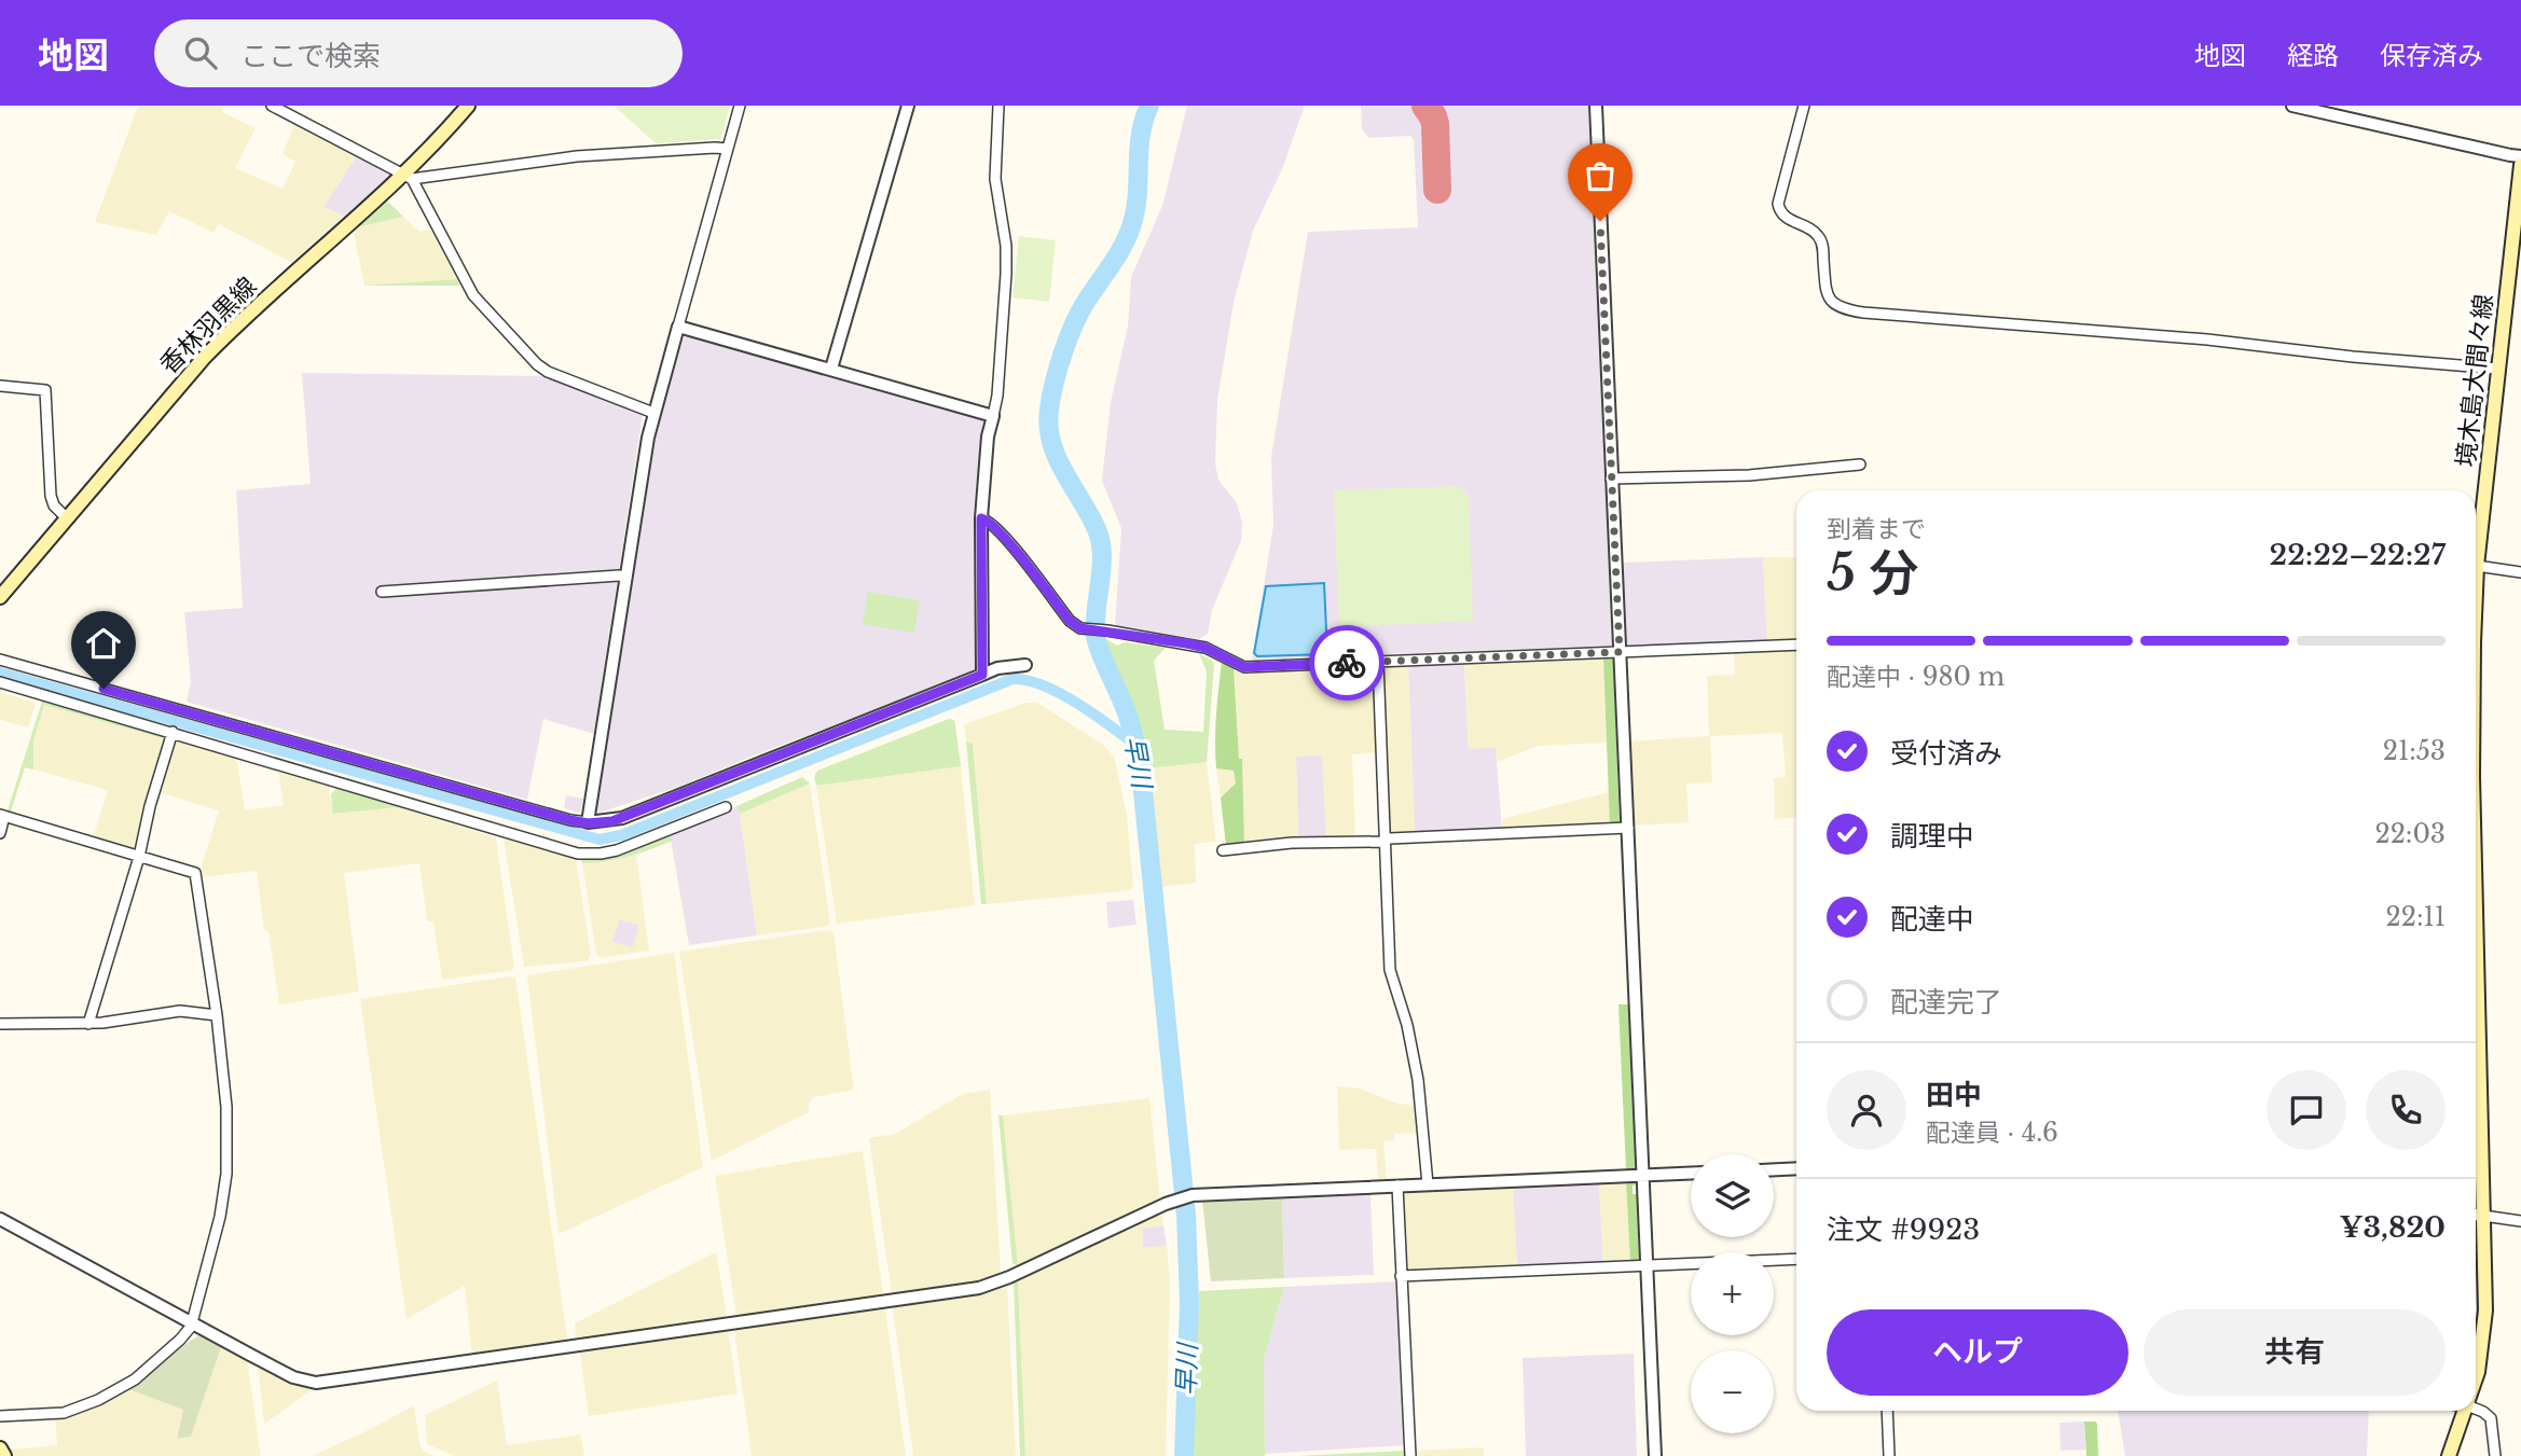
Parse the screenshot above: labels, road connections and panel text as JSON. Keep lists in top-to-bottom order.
{
  "streets": {
    "main road": ["香林羽黒線", "境木島大間々線"]
  },
  "water": ["早川"],
  "page": {
    "header": "地図",
    "search": "ここで検索",
    "nav": ["地図", "経路", "保存済み"],
    "heading": ["5 分", "到着まで", "22:22–22:27"],
    "panel": [
      "田中",
      "配達員 · 4.6",
      "注文 #9923",
      "¥3,820"
    ],
    "bar": "配達中 · 980 m",
    "list": [
      ["受付済み", "21:53"],
      ["調理中", "22:03"],
      ["配達中", "22:11"],
      "配達完了"
    ],
    "map_buttons": ["+", "−"],
    "buttons": ["ヘルプ", "共有"]
  }
}
